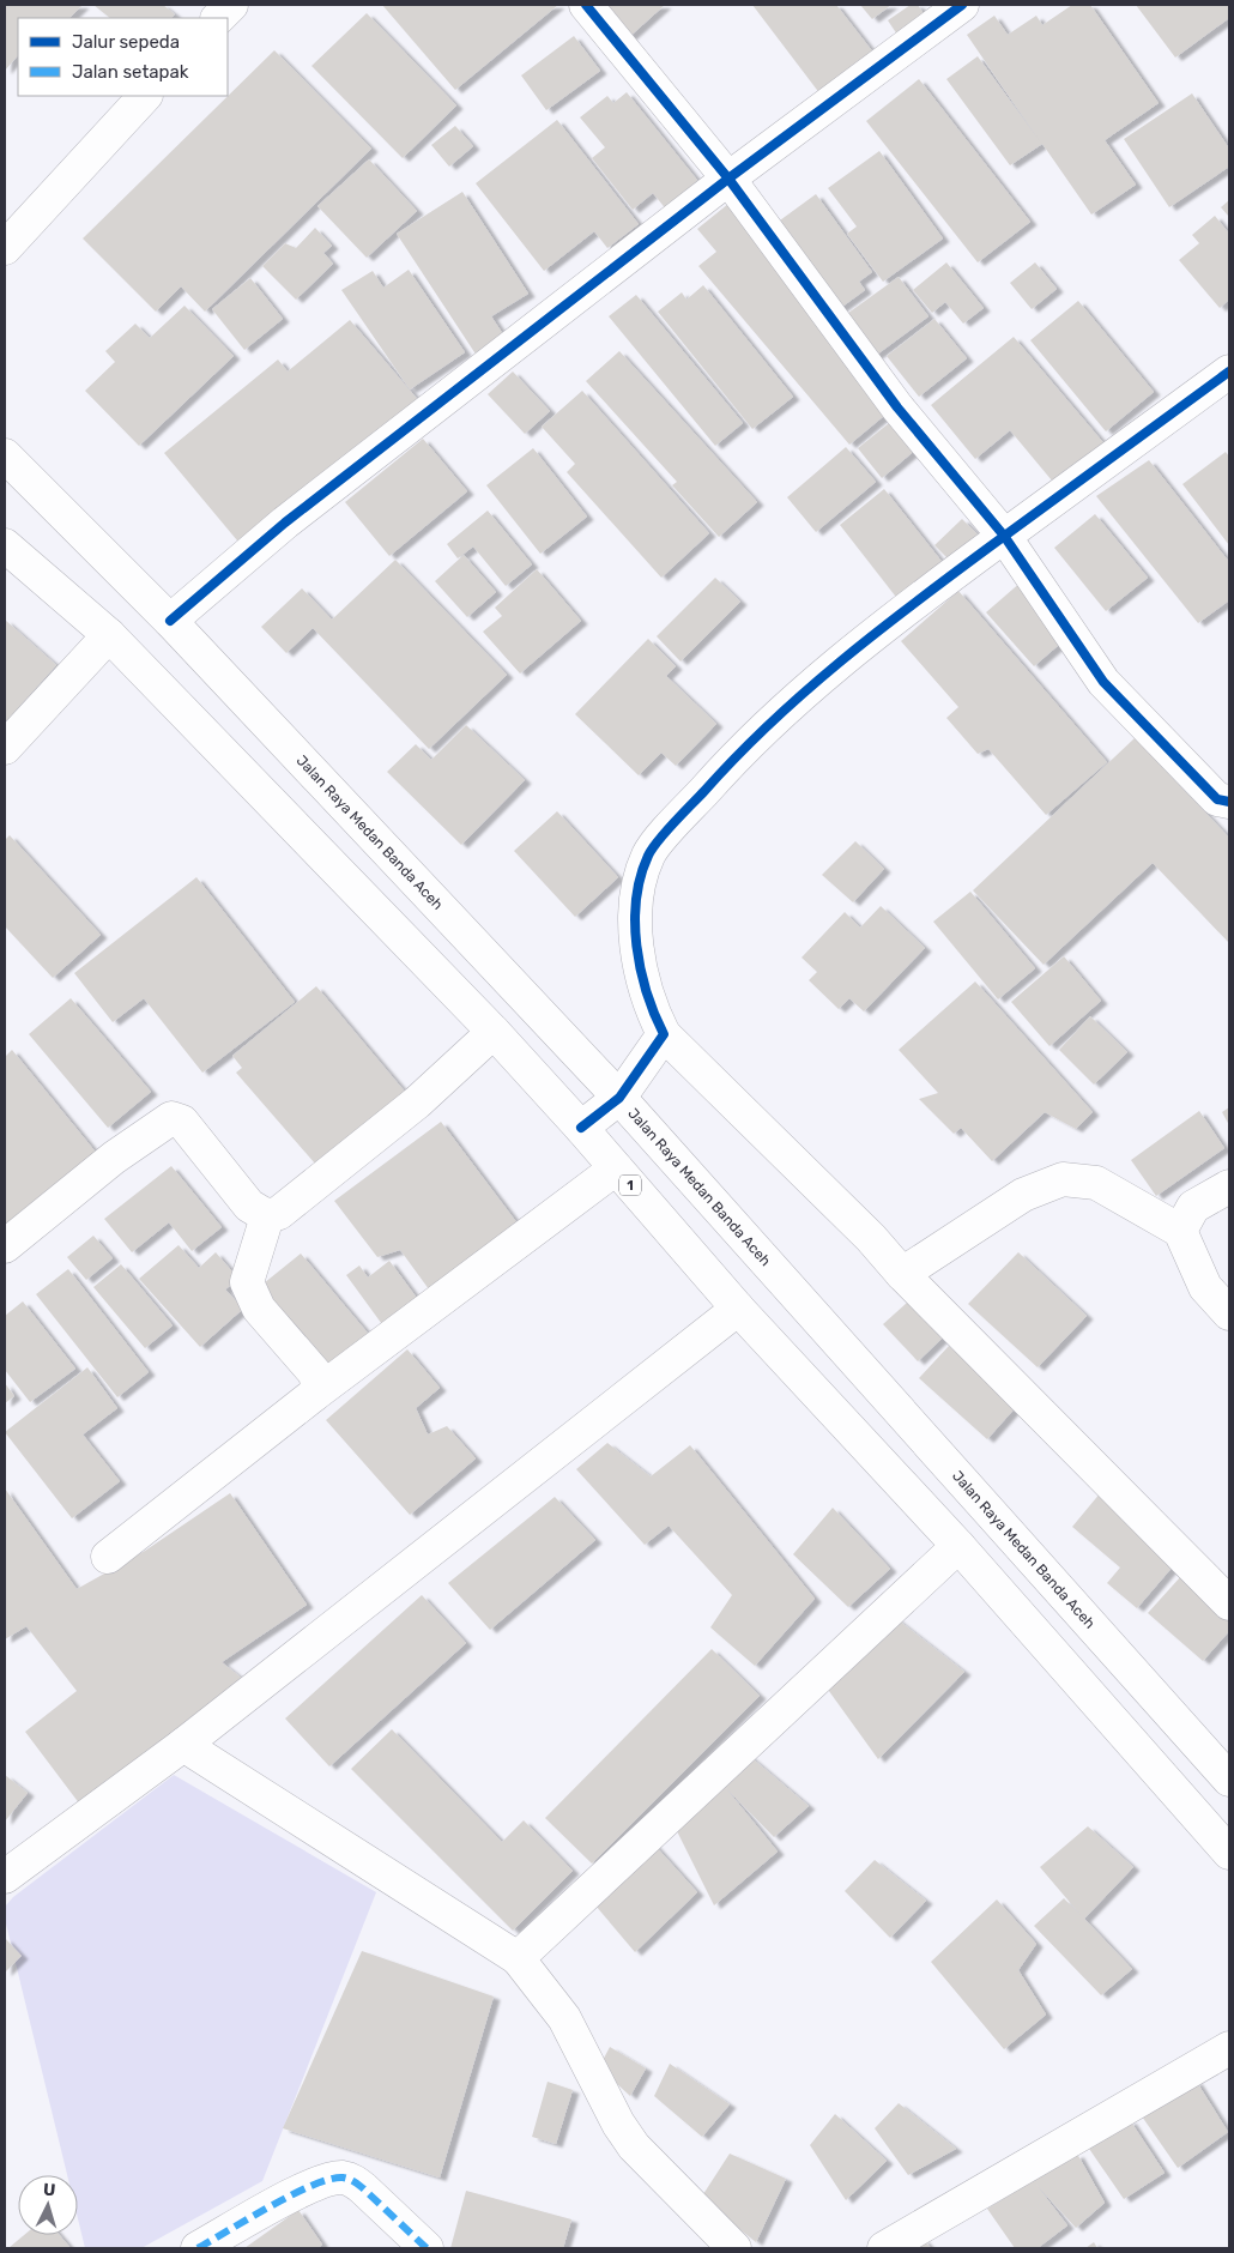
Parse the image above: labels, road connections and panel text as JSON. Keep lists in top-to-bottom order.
{
  "streets": {
    "main road": ["Jalan Raya Medan Banda Aceh", "1"]
  },
  "legend": ["Jalur sepeda", "Jalan setapak"],
  "north": "top"
}
